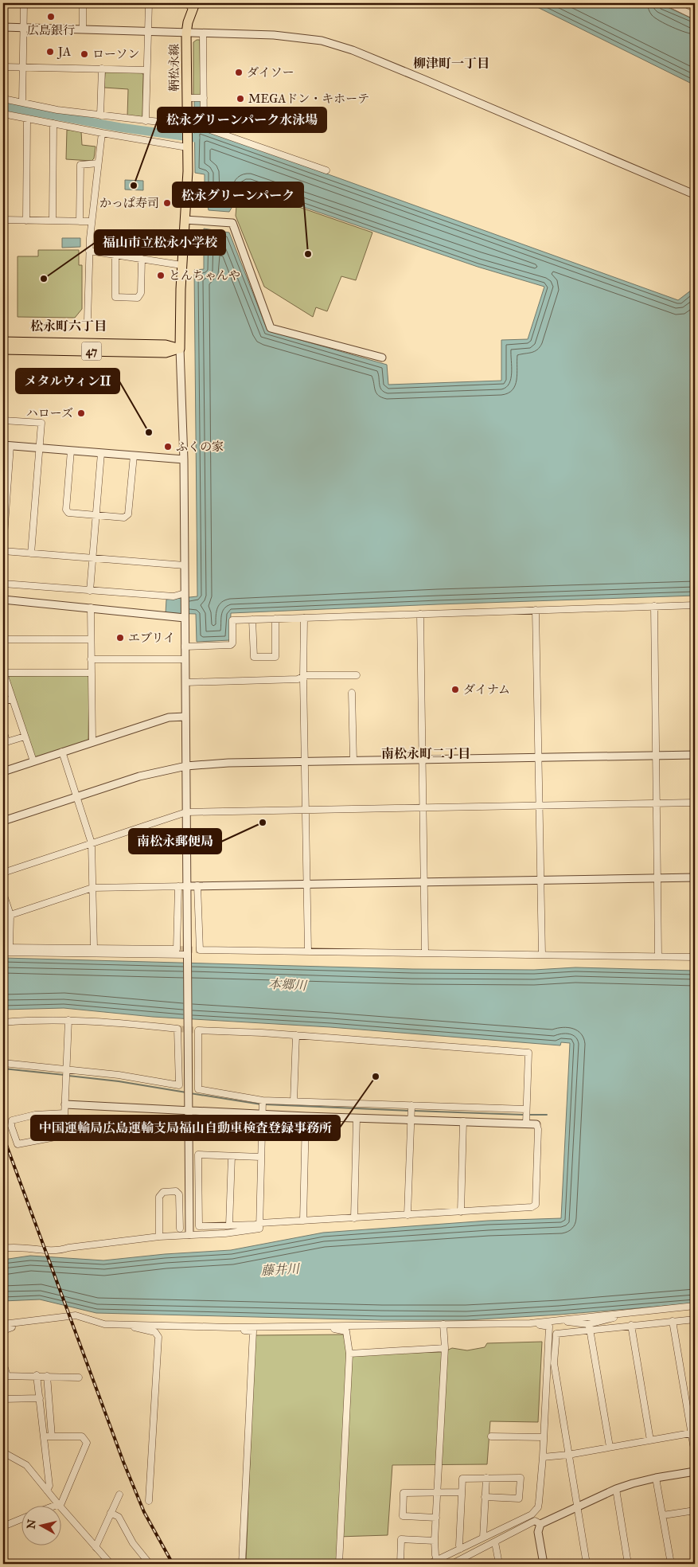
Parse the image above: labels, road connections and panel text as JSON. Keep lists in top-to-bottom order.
{
  "streets": {
    "main road": ["鞆松永線", "47"]
  },
  "crossings": [
    ["鞆松永線", "47"]
  ],
  "districts": ["柳津町一丁目", "松永町六丁目", "南松永町二丁目"],
  "water": ["本郷川", "藤井川"],
  "places": [
    "広島銀行",
    "JA",
    "ローソン",
    "ダイソー",
    "MEGAドン・キホーテ",
    "松永グリーンパーク水泳場",
    "かっぱ寿司",
    "松永グリーンパーク",
    "とんちゃんや",
    "福山市立松永小学校",
    "ハローズ",
    "メタルウィンII",
    "ふくの家",
    "エブリイ",
    "ダイナム",
    "南松永郵便局",
    "中国運輸局広島運輸支局福山自動車検査登録事務所"
  ],
  "north": "left"
}
